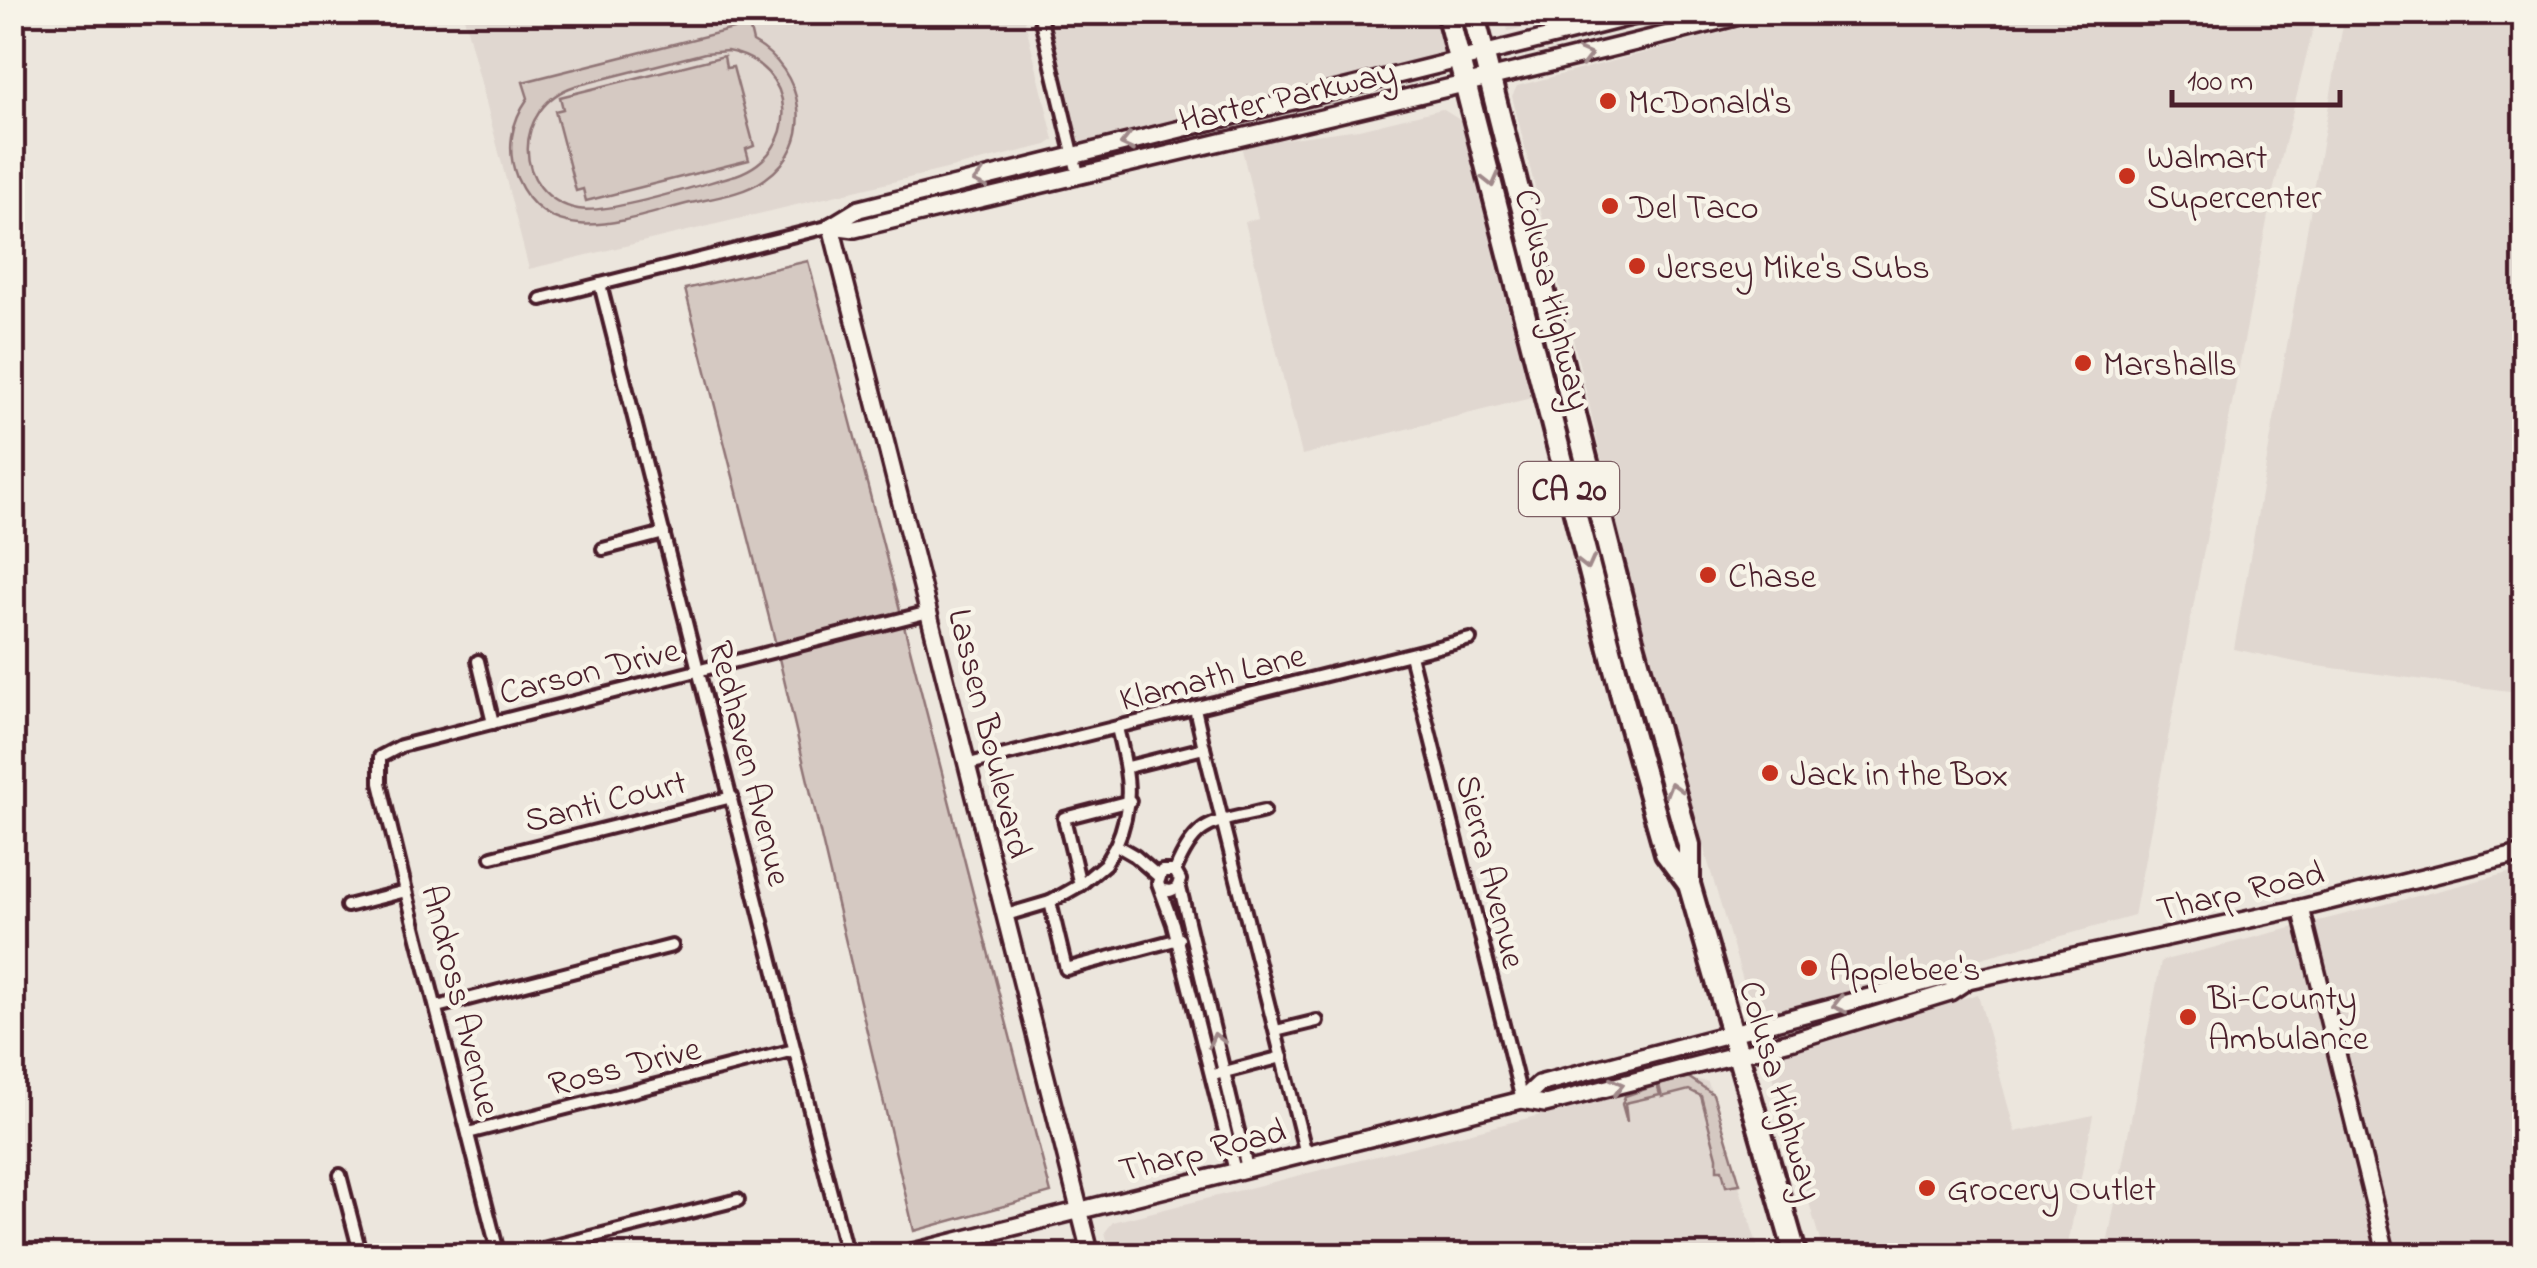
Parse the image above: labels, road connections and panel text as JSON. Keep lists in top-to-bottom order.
{
  "streets": {
    "highway": ["Colusa Highway", "CA 20"],
    "street": [
      "Harter Parkway",
      "Carson Drive",
      "Klamath Lane",
      "Lassen Boulevard",
      "Redhaven Avenue",
      "Santi Court",
      "Sierra Avenue",
      "Tharp Road",
      "Andross Avenue",
      "Ross Drive"
    ]
  },
  "crossings": [
    ["Harter Parkway", "Colusa Highway"],
    ["Harter Parkway", "CA 20"],
    ["Harter Parkway", "Lassen Boulevard"],
    ["Harter Parkway", "Redhaven Avenue"],
    ["Colusa Highway", "CA 20"],
    ["Colusa Highway", "Tharp Road"],
    ["Carson Drive", "Lassen Boulevard"],
    ["Carson Drive", "Redhaven Avenue"],
    ["Carson Drive", "Andross Avenue"],
    ["Klamath Lane", "Lassen Boulevard"],
    ["Klamath Lane", "Sierra Avenue"],
    ["Lassen Boulevard", "Tharp Road"],
    ["Redhaven Avenue", "Santi Court"],
    ["Redhaven Avenue", "Ross Drive"],
    ["Sierra Avenue", "Tharp Road"],
    ["Andross Avenue", "Ross Drive"]
  ],
  "places": [
    "McDonald's",
    "Walmart Supercenter",
    "Del Taco",
    "Jersey Mike's Subs",
    "Marshalls",
    "Chase",
    "Jack in the Box",
    "Applebee's",
    "Bi-County Ambulance",
    "Grocery Outlet"
  ],
  "scale_bar": "100 m"
}
